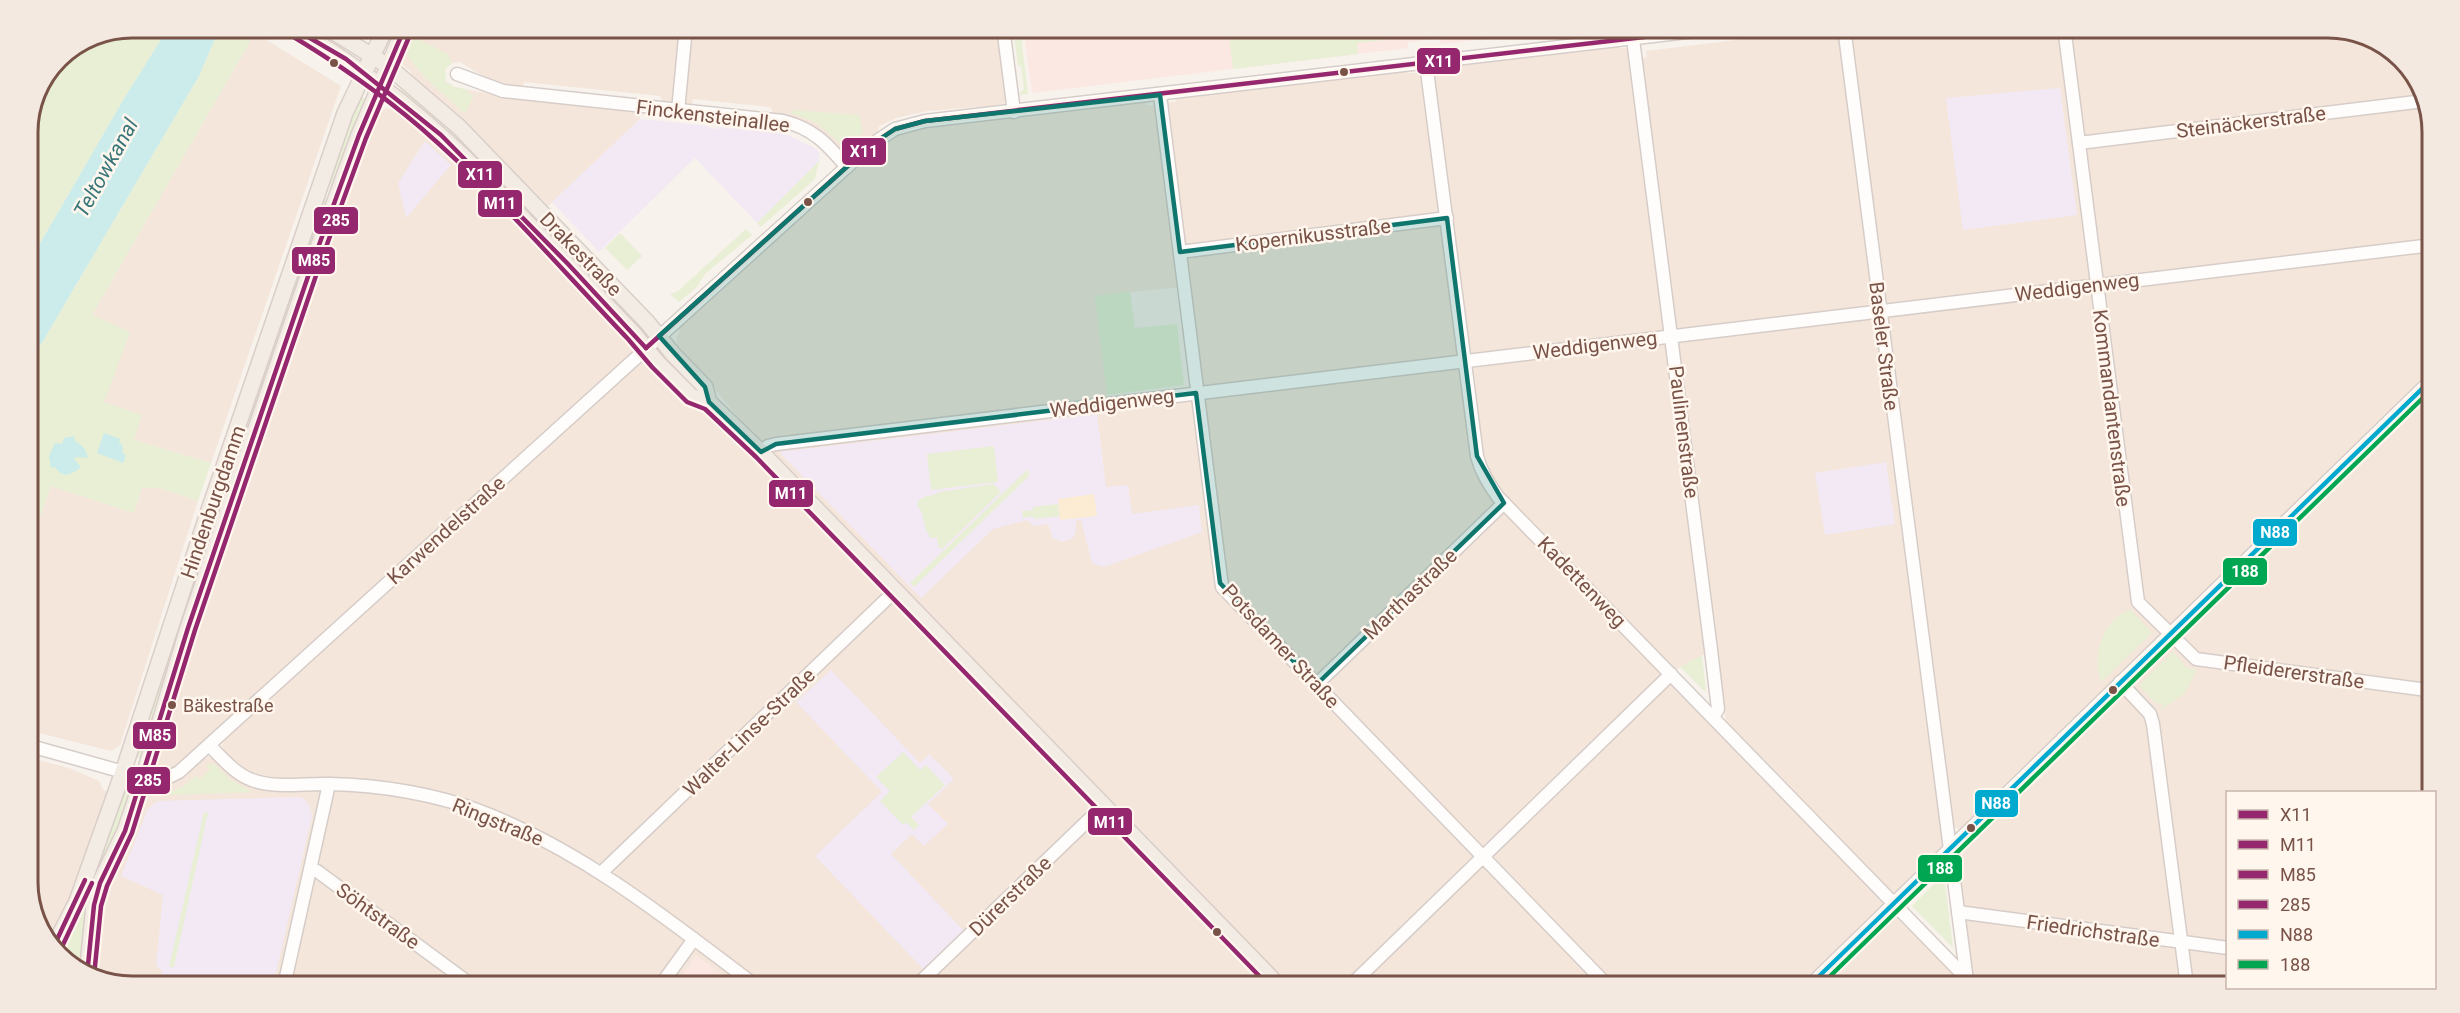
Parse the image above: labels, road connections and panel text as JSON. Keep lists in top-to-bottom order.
{
  "streets": {
    "main road": ["Drakestraße", "Hindenburgdamm"],
    "street": [
      "Finckensteinallee",
      "Steinäckerstraße",
      "Kopernikusstraße",
      "Weddigenweg",
      "Baseler Straße",
      "Kommandantenstraße",
      "Paulinenstraße",
      "Karwendelstraße",
      "Kadettenweg",
      "Marthastraße",
      "Potsdamer Straße",
      "Pfleidererstraße",
      "Walter-Linse-Straße",
      "Ringstraße",
      "Dürerstraße",
      "Söhtstraße",
      "Friedrichstraße"
    ]
  },
  "crossings": [
    ["Finckensteinallee", "Karwendelstraße"],
    ["Steinäckerstraße", "Kommandantenstraße"],
    ["Kopernikusstraße", "Kadettenweg"],
    ["Kopernikusstraße", "Potsdamer Straße"],
    ["Drakestraße", "Weddigenweg"],
    ["Drakestraße", "Hindenburgdamm"],
    ["Drakestraße", "Karwendelstraße"],
    ["Drakestraße", "Walter-Linse-Straße"],
    ["Drakestraße", "Dürerstraße"],
    ["Weddigenweg", "Baseler Straße"],
    ["Weddigenweg", "Kommandantenstraße"],
    ["Weddigenweg", "Paulinenstraße"],
    ["Weddigenweg", "Kadettenweg"],
    ["Weddigenweg", "Potsdamer Straße"],
    ["Baseler Straße", "Friedrichstraße"],
    ["Kommandantenstraße", "Pfleidererstraße"],
    ["Paulinenstraße", "Kadettenweg"],
    ["Hindenburgdamm", "Karwendelstraße"],
    ["Karwendelstraße", "Ringstraße"],
    ["Kadettenweg", "Marthastraße"],
    ["Marthastraße", "Potsdamer Straße"],
    ["Walter-Linse-Straße", "Ringstraße"]
  ],
  "water": ["Teltowkanal"],
  "places": ["Bäkestraße"],
  "lines": [
    "transit line X11",
    "transit line M11",
    "transit line M85",
    "transit line 285",
    "transit line N88",
    "transit line 188"
  ],
  "legend": [
    "X11",
    "M11",
    "M85",
    "285",
    "N88",
    "188"
  ]
}
